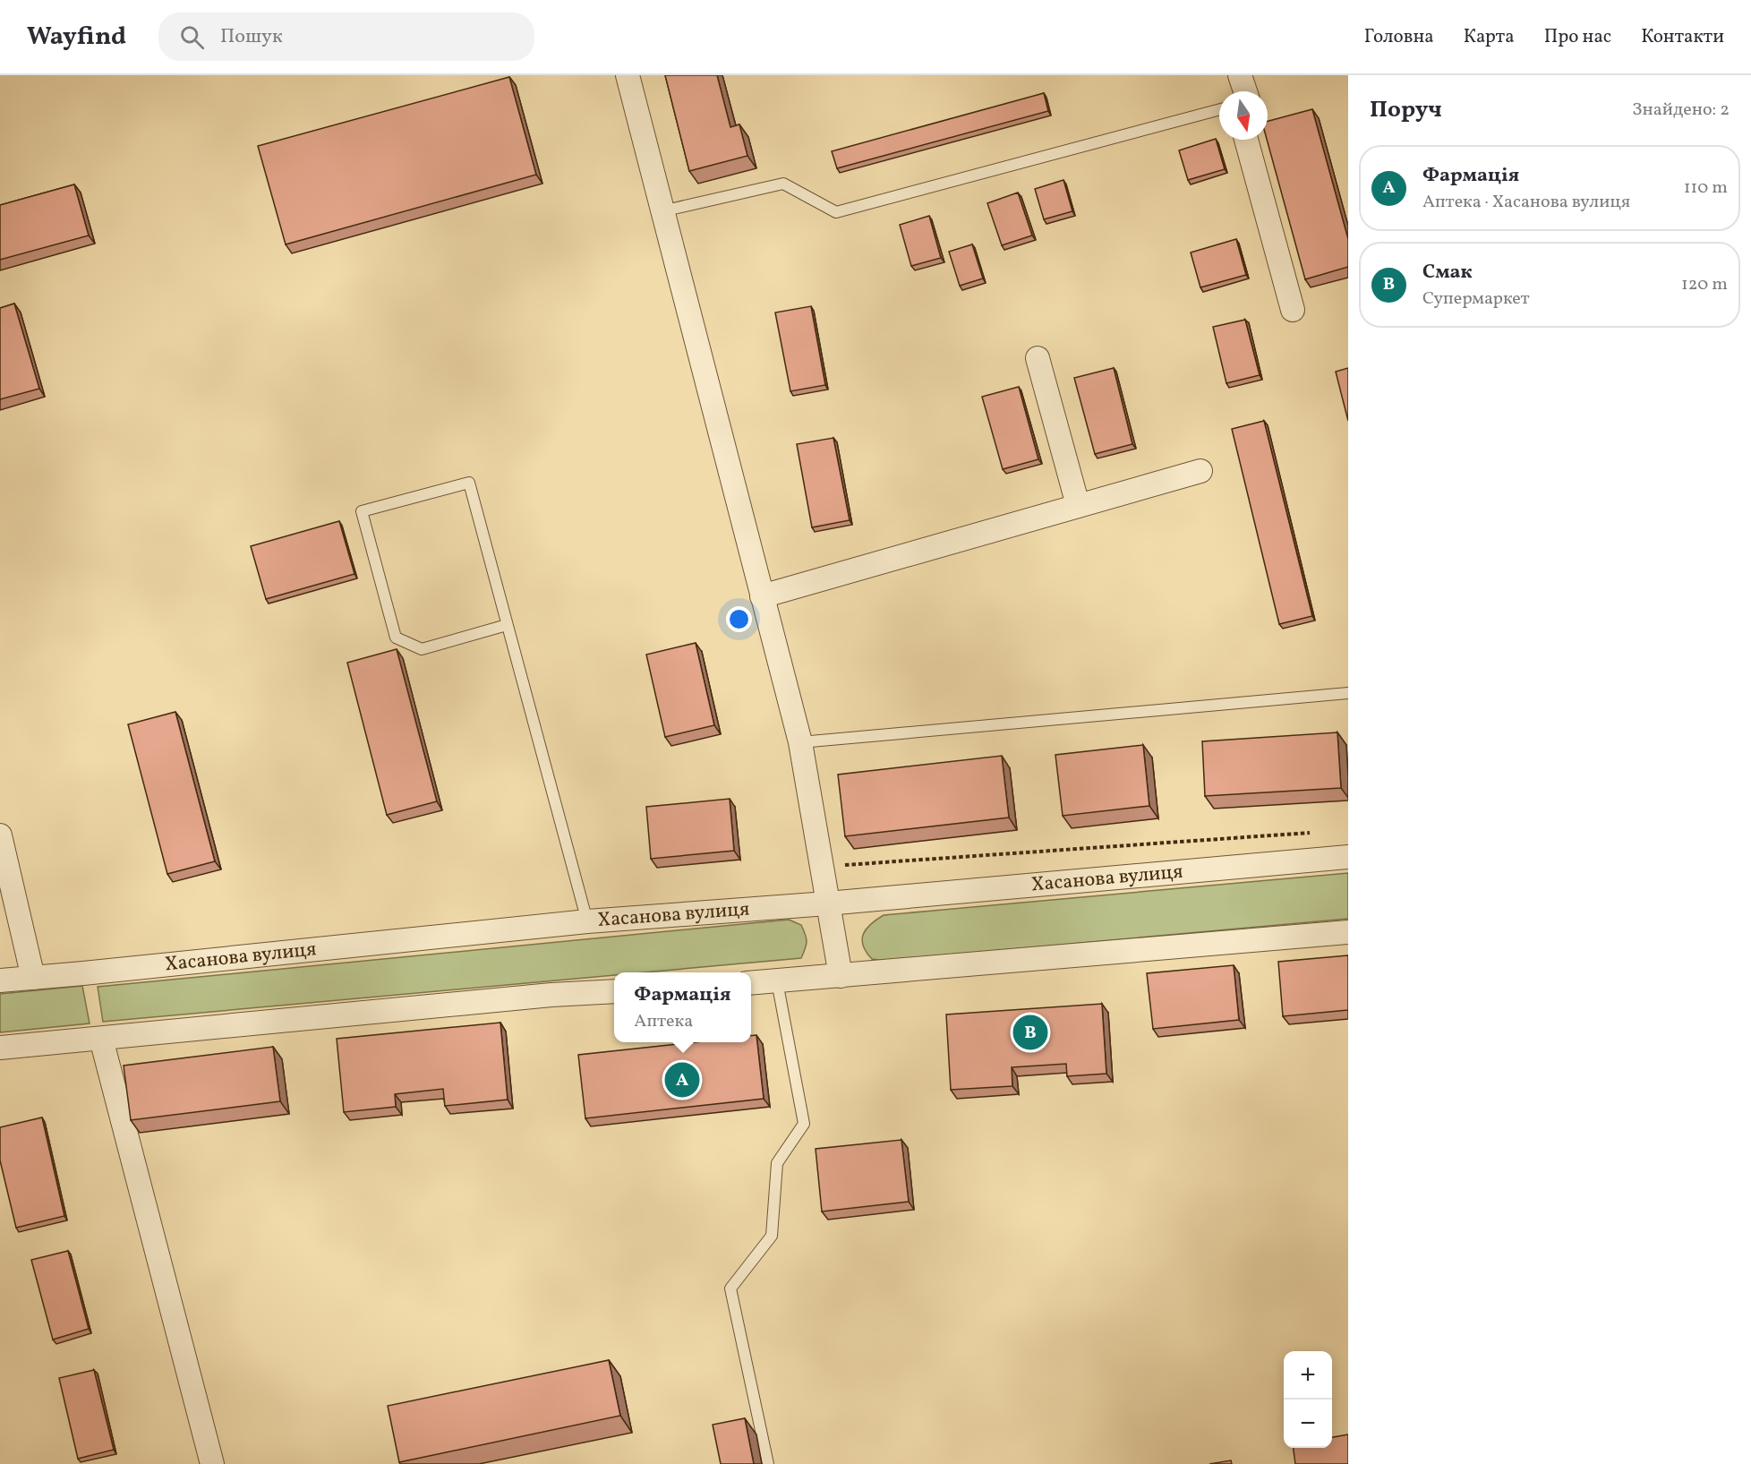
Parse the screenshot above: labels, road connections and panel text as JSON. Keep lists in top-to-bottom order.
{
  "streets": {
    "street": ["Хасанова вулиця"]
  },
  "north": "bottom",
  "page": {
    "header": "Wayfind",
    "search": "Пошук",
    "nav": [
      "Головна",
      "Карта",
      "Про нас",
      "Контакти"
    ],
    "heading": ["Поруч", "Знайдено: 2"],
    "list": [
      {
        "mark": "A",
        "name": "Фармація",
        "note": "Аптека · Хасанова вулиця",
        "value": "110 m"
      },
      {
        "mark": "B",
        "name": "Смак",
        "note": "Супермаркет",
        "value": "120 m"
      }
    ],
    "popup": ["Фармація", "Аптека"],
    "pins": ["B", "A"],
    "map_buttons": ["+", "−"]
  }
}
